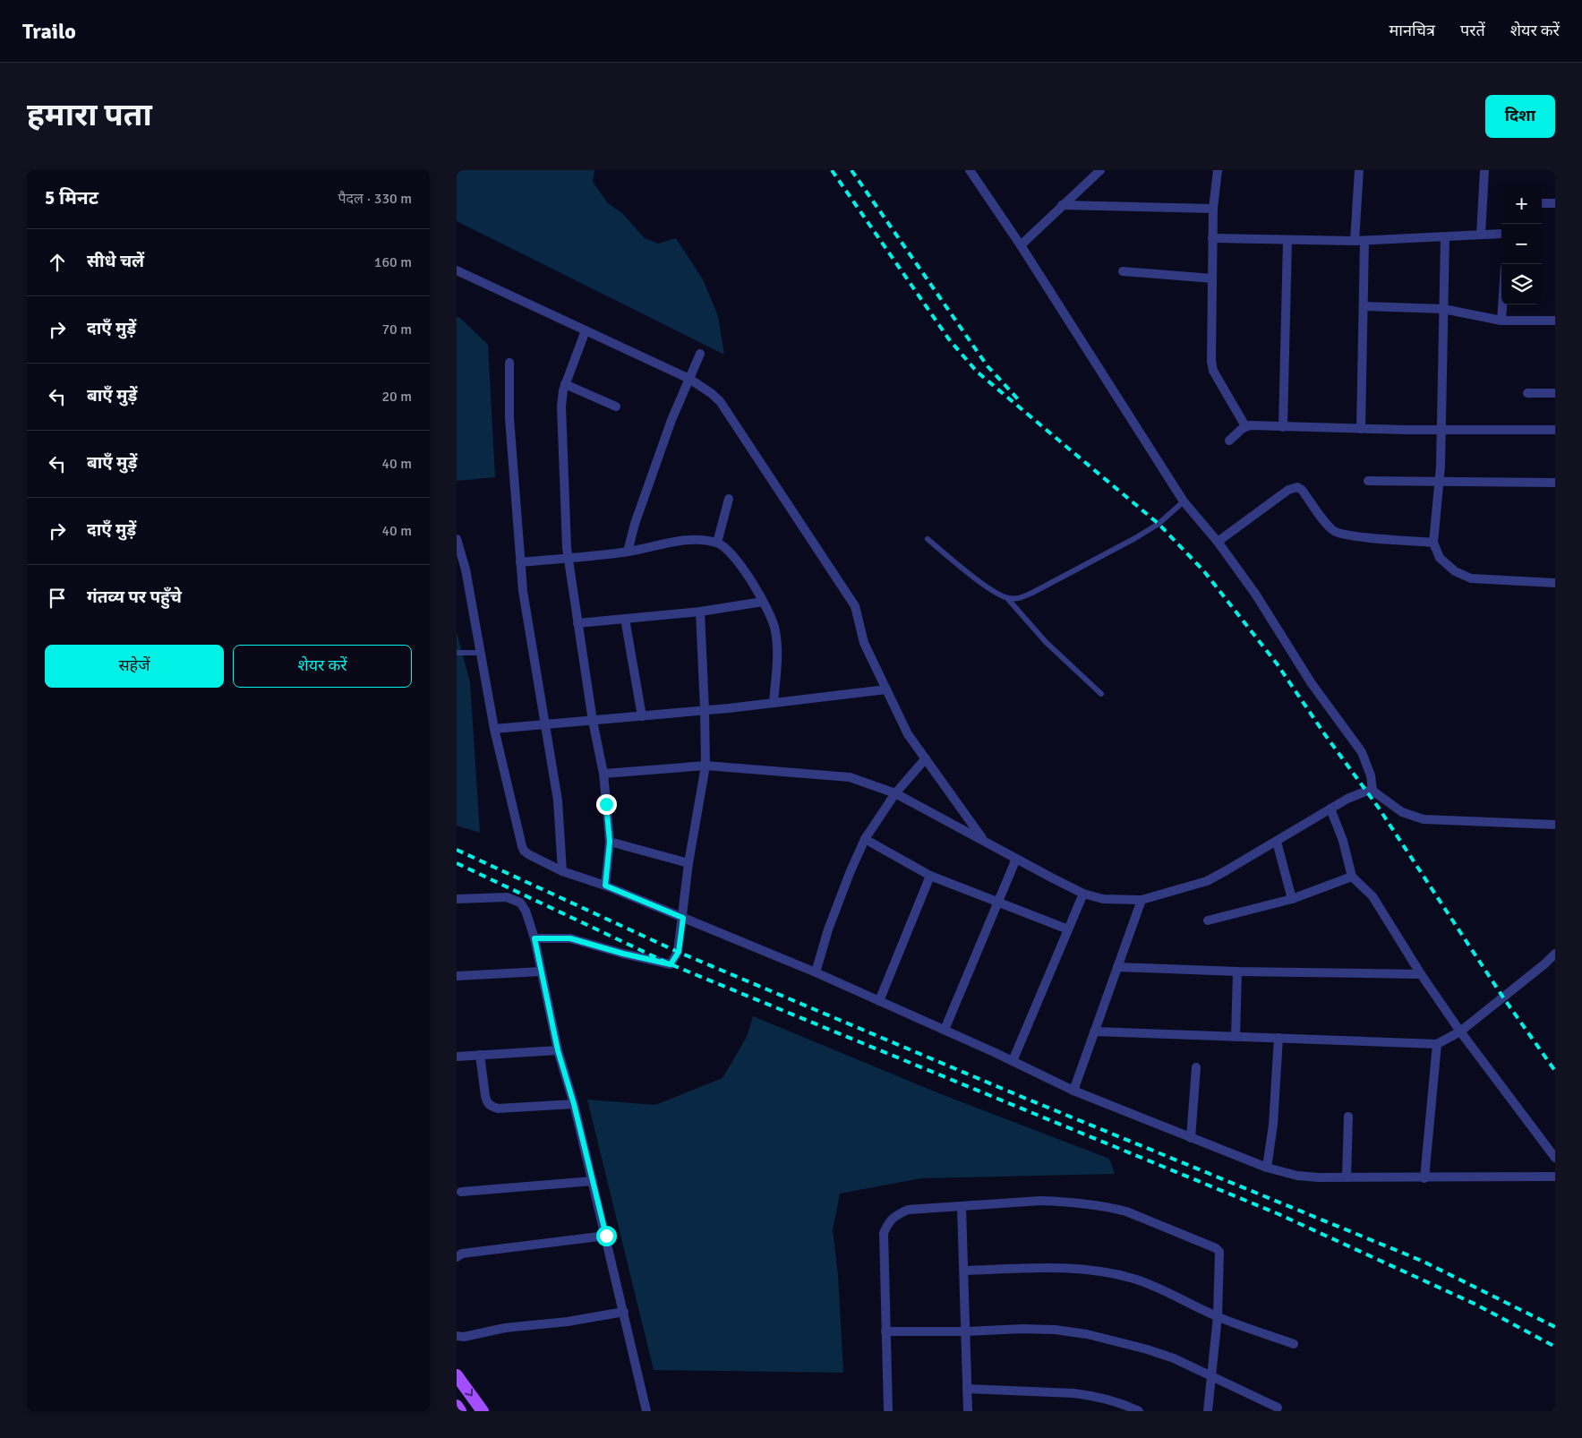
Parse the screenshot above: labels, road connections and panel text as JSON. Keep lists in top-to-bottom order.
{
  "page": {
    "header": "Trailo",
    "nav": ["मानचित्र", "परतें", "शेयर करें"],
    "buttons": [
      "दिशा",
      ["सहेजें", "शेयर करें"]
    ],
    "title": "हमारा पता",
    "heading": ["5 मिनट", "पैदल · 330 m"],
    "map_buttons": ["+", "−"],
    "list": [
      ["सीधे चलें", "160 m"],
      ["दाएँ मुड़ें", "70 m"],
      ["बाएँ मुड़ें", "20 m"],
      ["बाएँ मुड़ें", "40 m"],
      ["दाएँ मुड़ें", "40 m"],
      "गंतव्य पर पहुँचे"
    ]
  }
}
